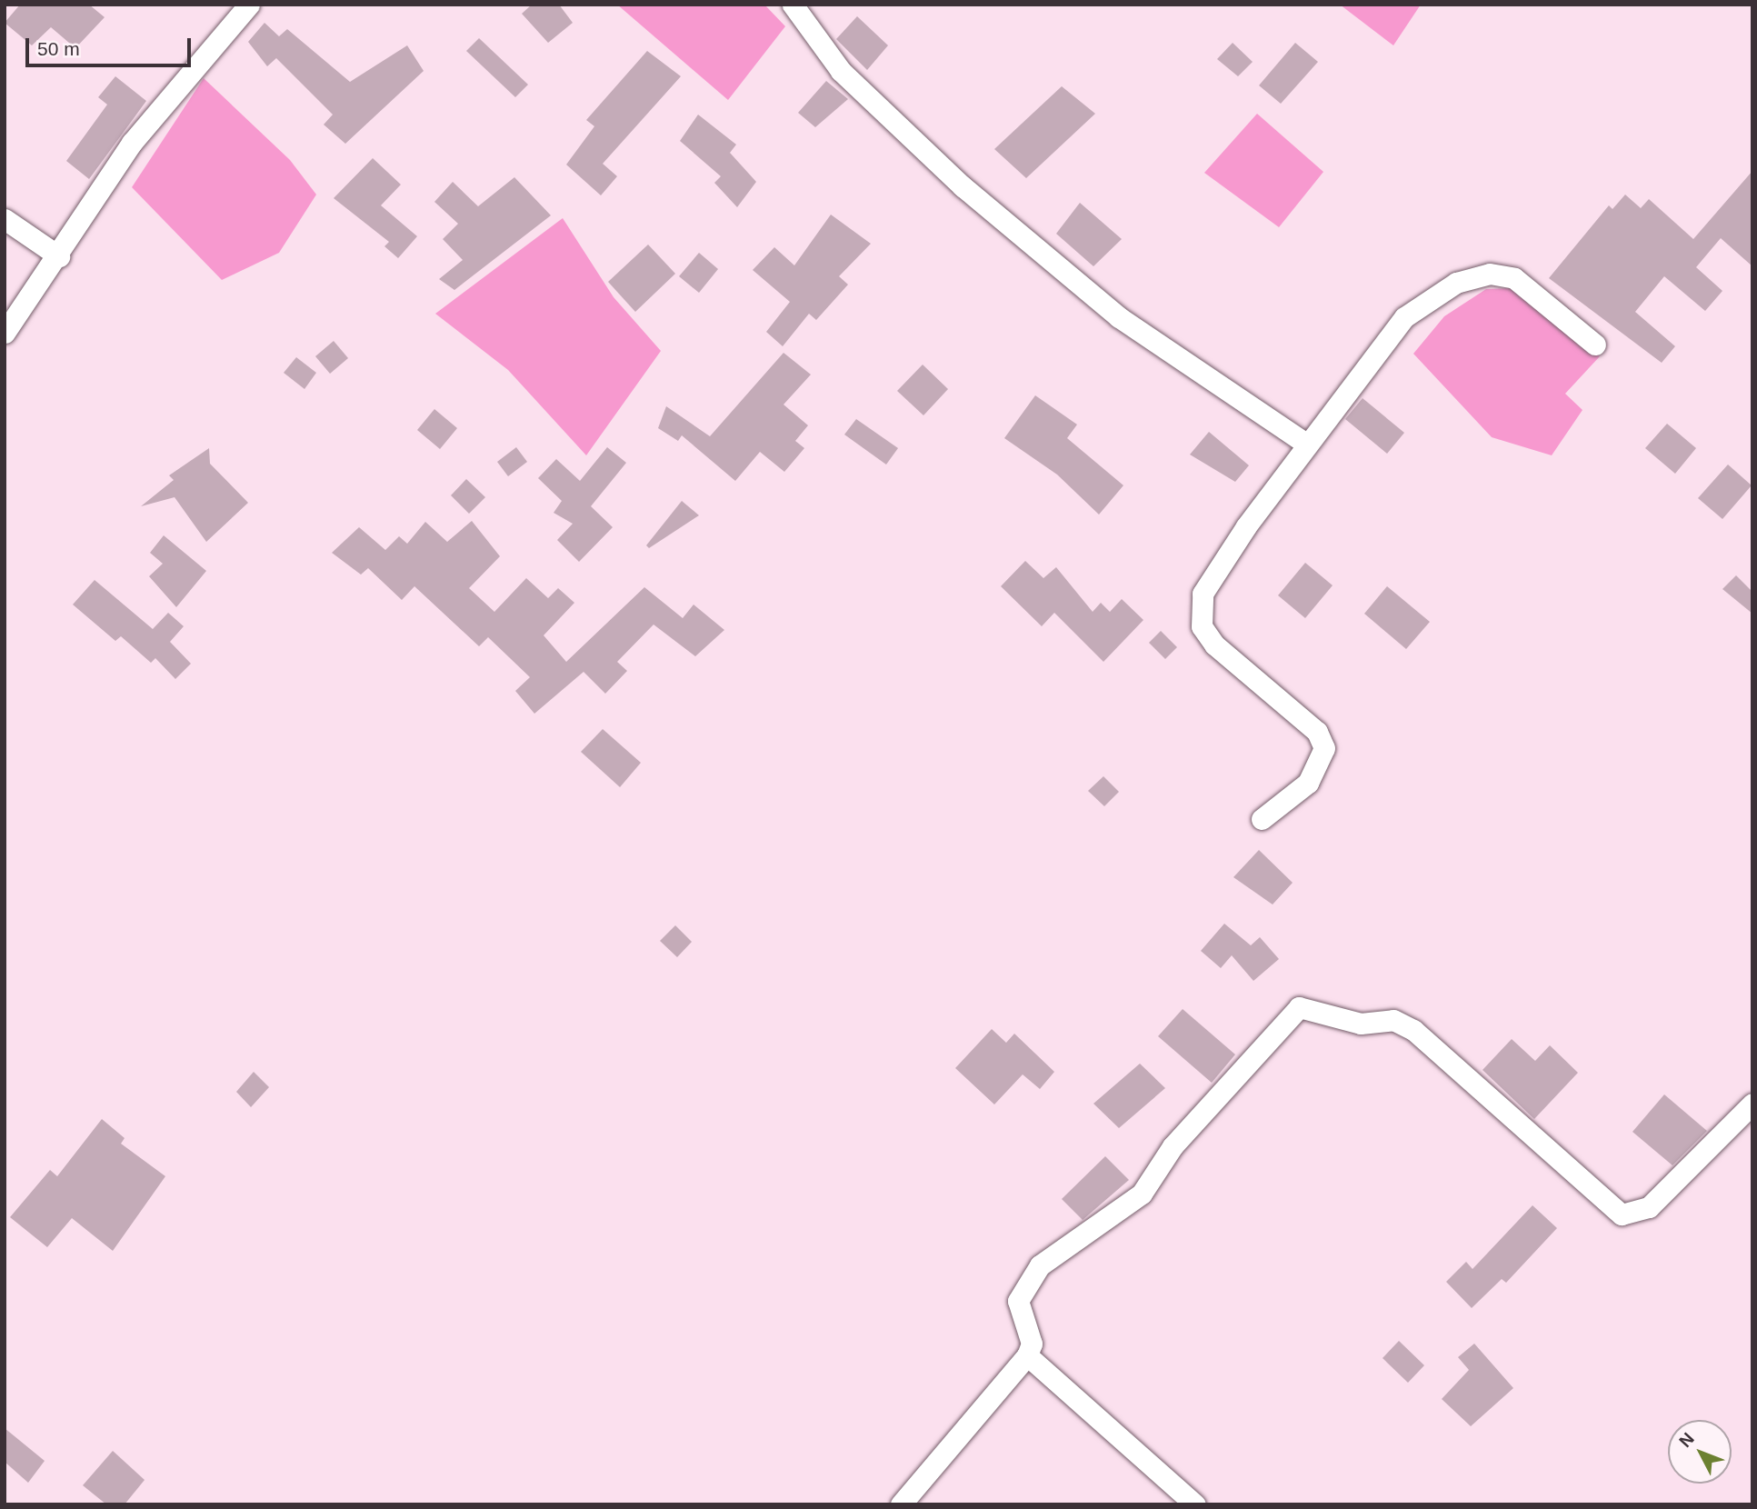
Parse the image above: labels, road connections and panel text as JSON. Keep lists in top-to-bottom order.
{
  "scale_bar": "50 m",
  "north": "top left"
}
